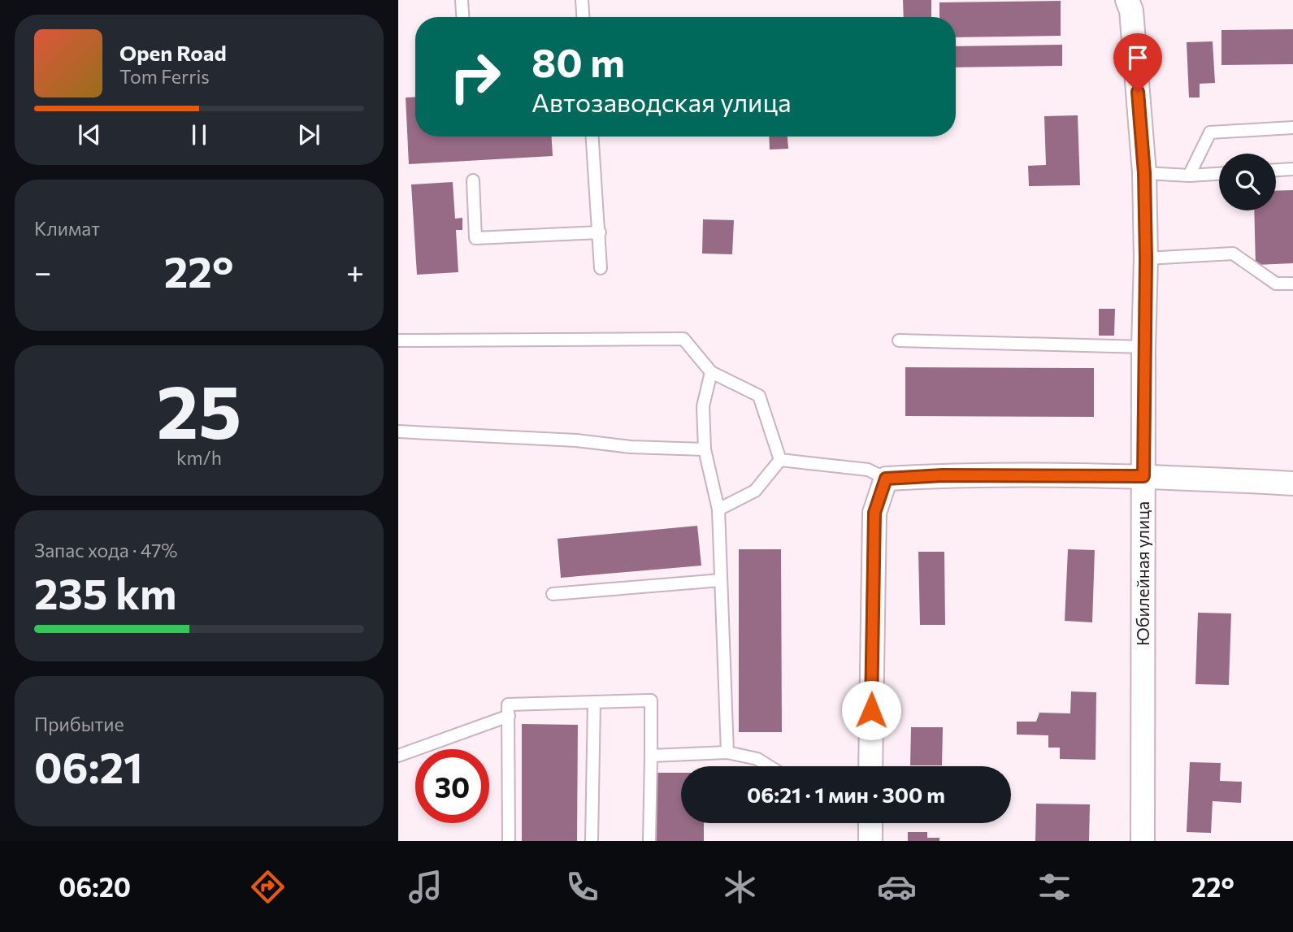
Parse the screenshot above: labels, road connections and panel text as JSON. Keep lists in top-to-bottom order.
{
  "streets": {
    "street": ["Юбилейная улица"]
  },
  "page": {
    "turn": ["80 m", "Автозаводская улица"],
    "song": ["Open Road", "Tom Ferris"],
    "tile": [
      "Климат",
      ["25", "km/h"],
      ["Запас хода · 47%", "235 km"],
      ["Прибытие", "06:21"]
    ],
    "heat": ["−", "22°", "+"],
    "limit": "30",
    "trip": "06:21 · 1 мин · 300 m",
    "tabs": ["06:20", "22°"]
  }
}
